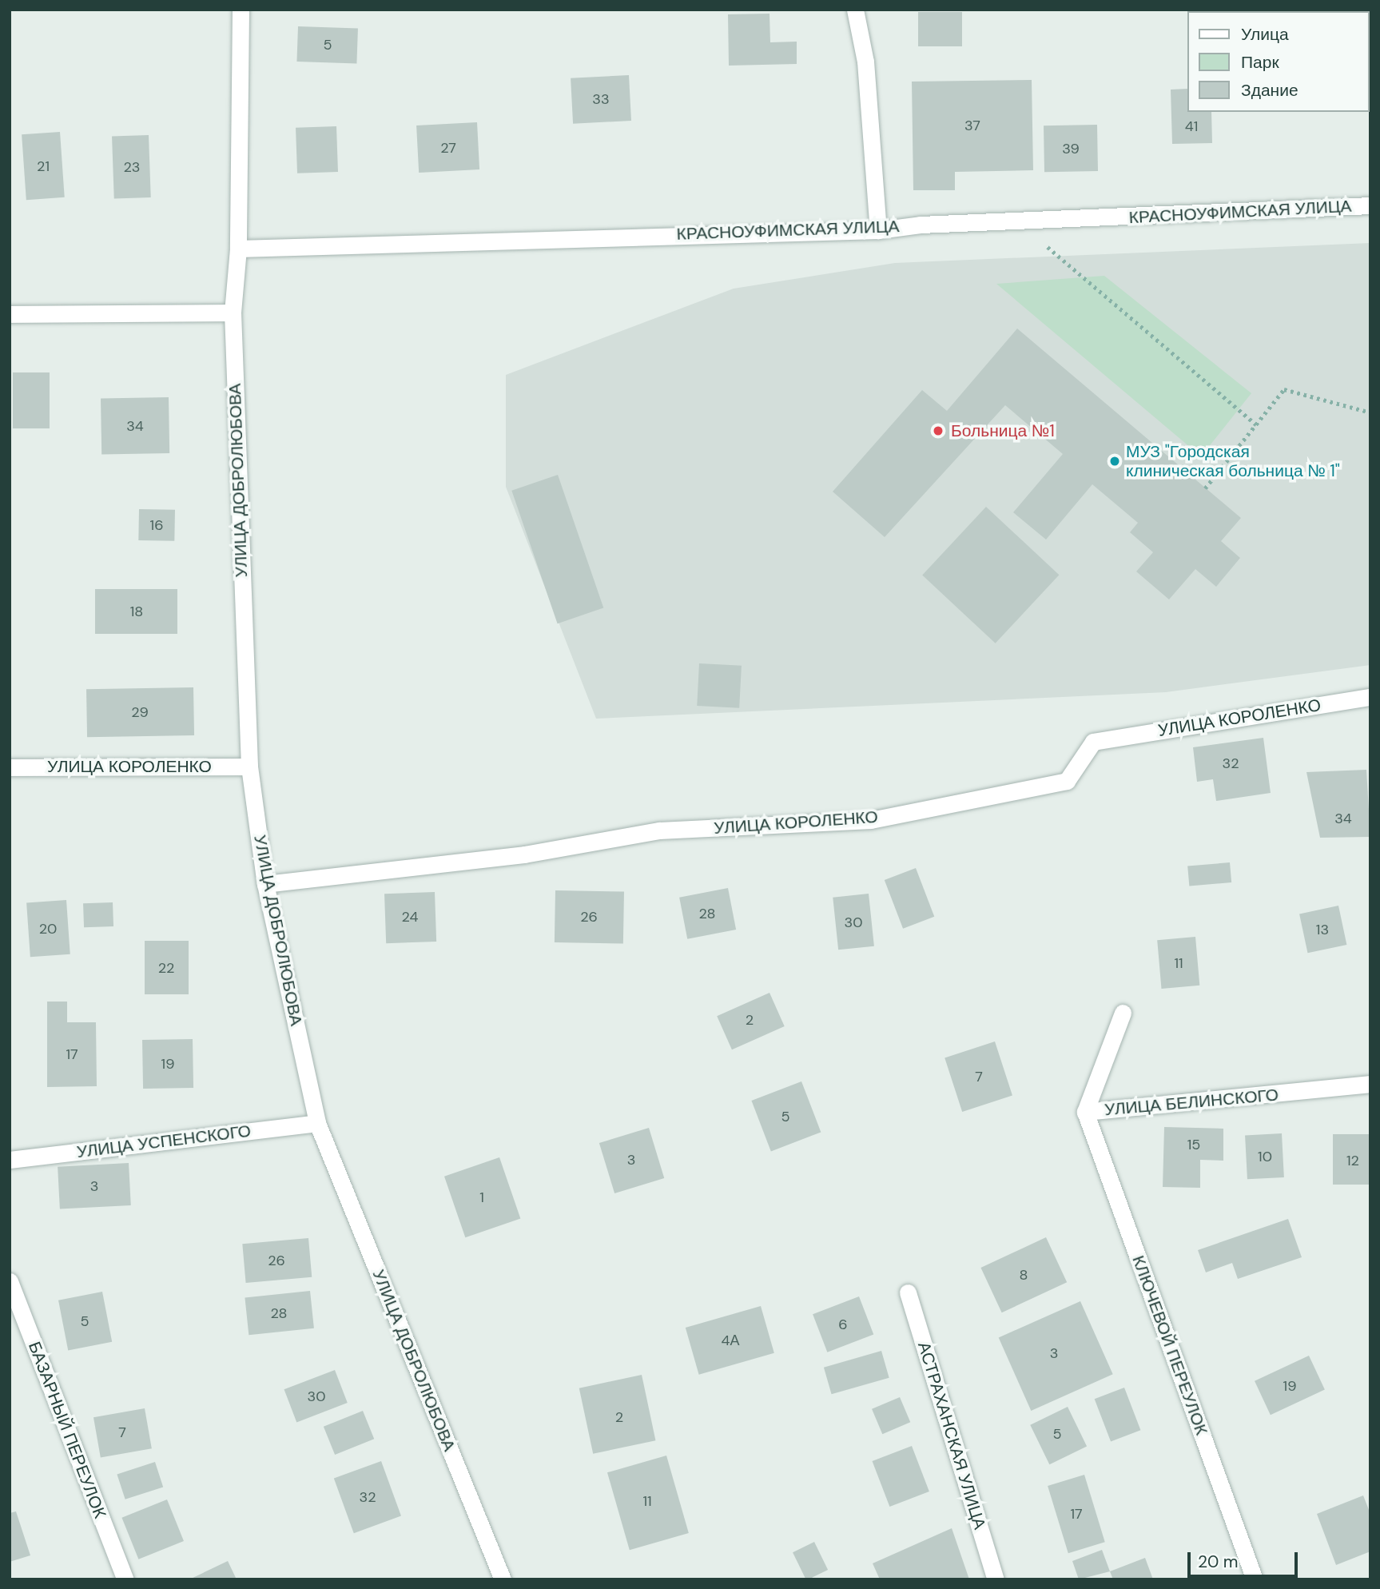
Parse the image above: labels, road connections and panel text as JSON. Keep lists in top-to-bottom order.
{
  "streets": {
    "street": [
      "КРАСНОУФИМСКАЯ УЛИЦА",
      "УЛИЦА ДОБРОЛЮБОВА",
      "УЛИЦА КОРОЛЕНКО",
      "УЛИЦА БЕЛИНСКОГО",
      "УЛИЦА УСПЕНСКОГО",
      "КЛЮЧЕВОЙ ПЕРЕУЛОК",
      "БАЗАРНЫЙ ПЕРЕУЛОК",
      "АСТРАХАНСКАЯ УЛИЦА"
    ]
  },
  "crossings": [
    ["КРАСНОУФИМСКАЯ УЛИЦА", "УЛИЦА ДОБРОЛЮБОВА"],
    ["УЛИЦА ДОБРОЛЮБОВА", "УЛИЦА КОРОЛЕНКО"],
    ["УЛИЦА ДОБРОЛЮБОВА", "УЛИЦА УСПЕНСКОГО"],
    ["УЛИЦА БЕЛИНСКОГО", "КЛЮЧЕВОЙ ПЕРЕУЛОК"]
  ],
  "places": ["Больница №1", "МУЗ \"Городская клиническая больница № 1\""],
  "house_numbers": [
    "5",
    "33",
    "37",
    "41",
    "27",
    "39",
    "21",
    "23",
    "34",
    "16",
    "18",
    "29",
    "32",
    "34",
    "28",
    "24",
    "26",
    "30",
    "20",
    "13",
    "11",
    "22",
    "2",
    "17",
    "19",
    "7",
    "5",
    "15",
    "10",
    "3",
    "12",
    "3",
    "1",
    "26",
    "8",
    "28",
    "5",
    "6",
    "4А",
    "3",
    "19",
    "30",
    "2",
    "7",
    "5",
    "32",
    "11",
    "17"
  ],
  "legend": ["Улица", "Парк", "Здание"],
  "scale_bar": "20 m"
}
